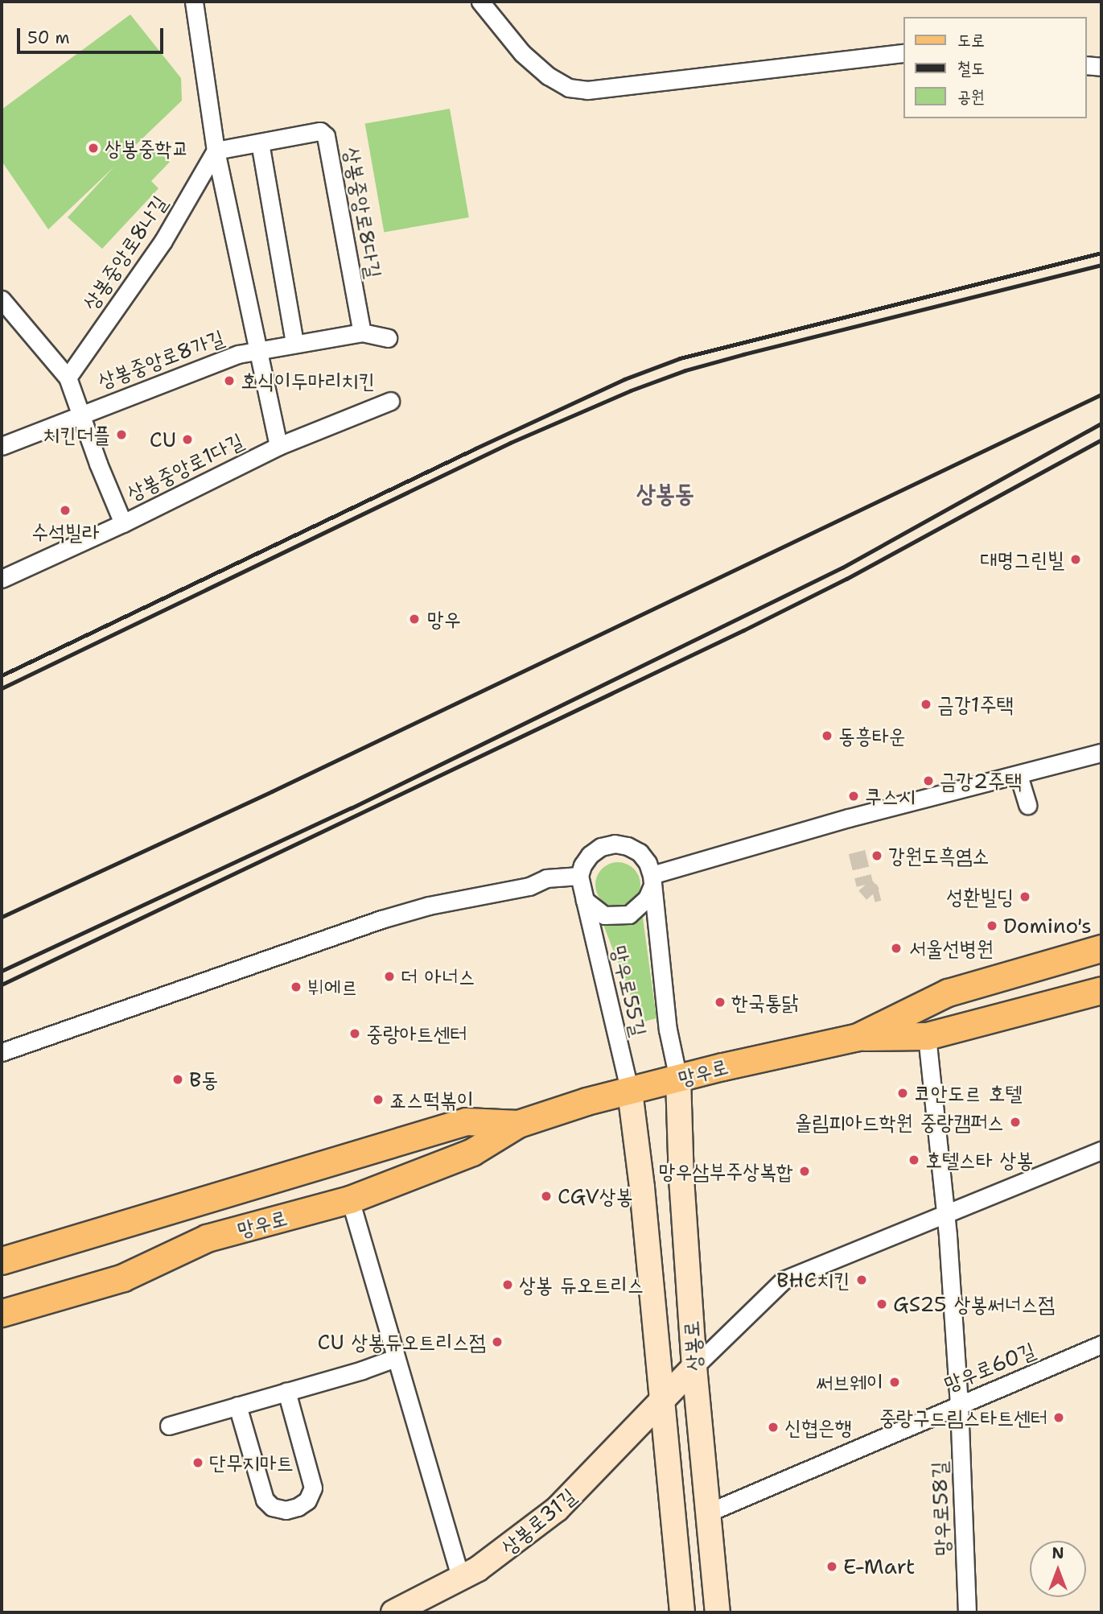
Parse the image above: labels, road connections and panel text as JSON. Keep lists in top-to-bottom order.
{
  "streets": {
    "main road": ["망우로", "상봉로", "상봉로31길"],
    "street": [
      "상봉중앙로8다길",
      "상봉중앙로8나길",
      "상봉중앙로8가길",
      "상봉중앙로1다길",
      "망우로55길",
      "망우로60길",
      "망우로58길"
    ]
  },
  "crossings": [
    ["상봉중앙로8다길", "상봉중앙로8나길"],
    ["상봉중앙로8나길", "상봉중앙로8가길"],
    ["상봉중앙로8가길", "상봉중앙로1다길"],
    ["망우로55길", "망우로"],
    ["망우로55길", "상봉로"],
    ["망우로", "상봉로"],
    ["망우로", "망우로58길"],
    ["상봉로", "망우로60길"],
    ["상봉로", "상봉로31길"],
    ["망우로60길", "망우로58길"]
  ],
  "districts": ["상봉동"],
  "places": [
    "상봉중학교",
    "호식이두마리치킨",
    "치킨더플",
    "CU",
    "수석빌라",
    "대명그린빌",
    "망우",
    "금강1주택",
    "동흥타운",
    "금강2주택",
    "쿠스시",
    "강원도흑염소",
    "성환빌딩",
    "Domino's",
    "서울선병원",
    "더 아너스",
    "뷔에르",
    "한국통닭",
    "중랑아트센터",
    "B동",
    "코안도르 호텔",
    "죠스떡볶이",
    "올림피아드학원 중랑캠퍼스",
    "호텔스타 상봉",
    "망우삼부주상복합",
    "CGV상봉",
    "BHC치킨",
    "상봉 듀오트리스",
    "GS25 상봉써너스점",
    "CU 상봉듀오트리스점",
    "써브웨이",
    "중랑구드림스타트센터",
    "신협은행",
    "단무지마트",
    "E-Mart"
  ],
  "legend": ["도로", "철도", "공원"],
  "scale_bar": "50 m",
  "north": "top"
}
